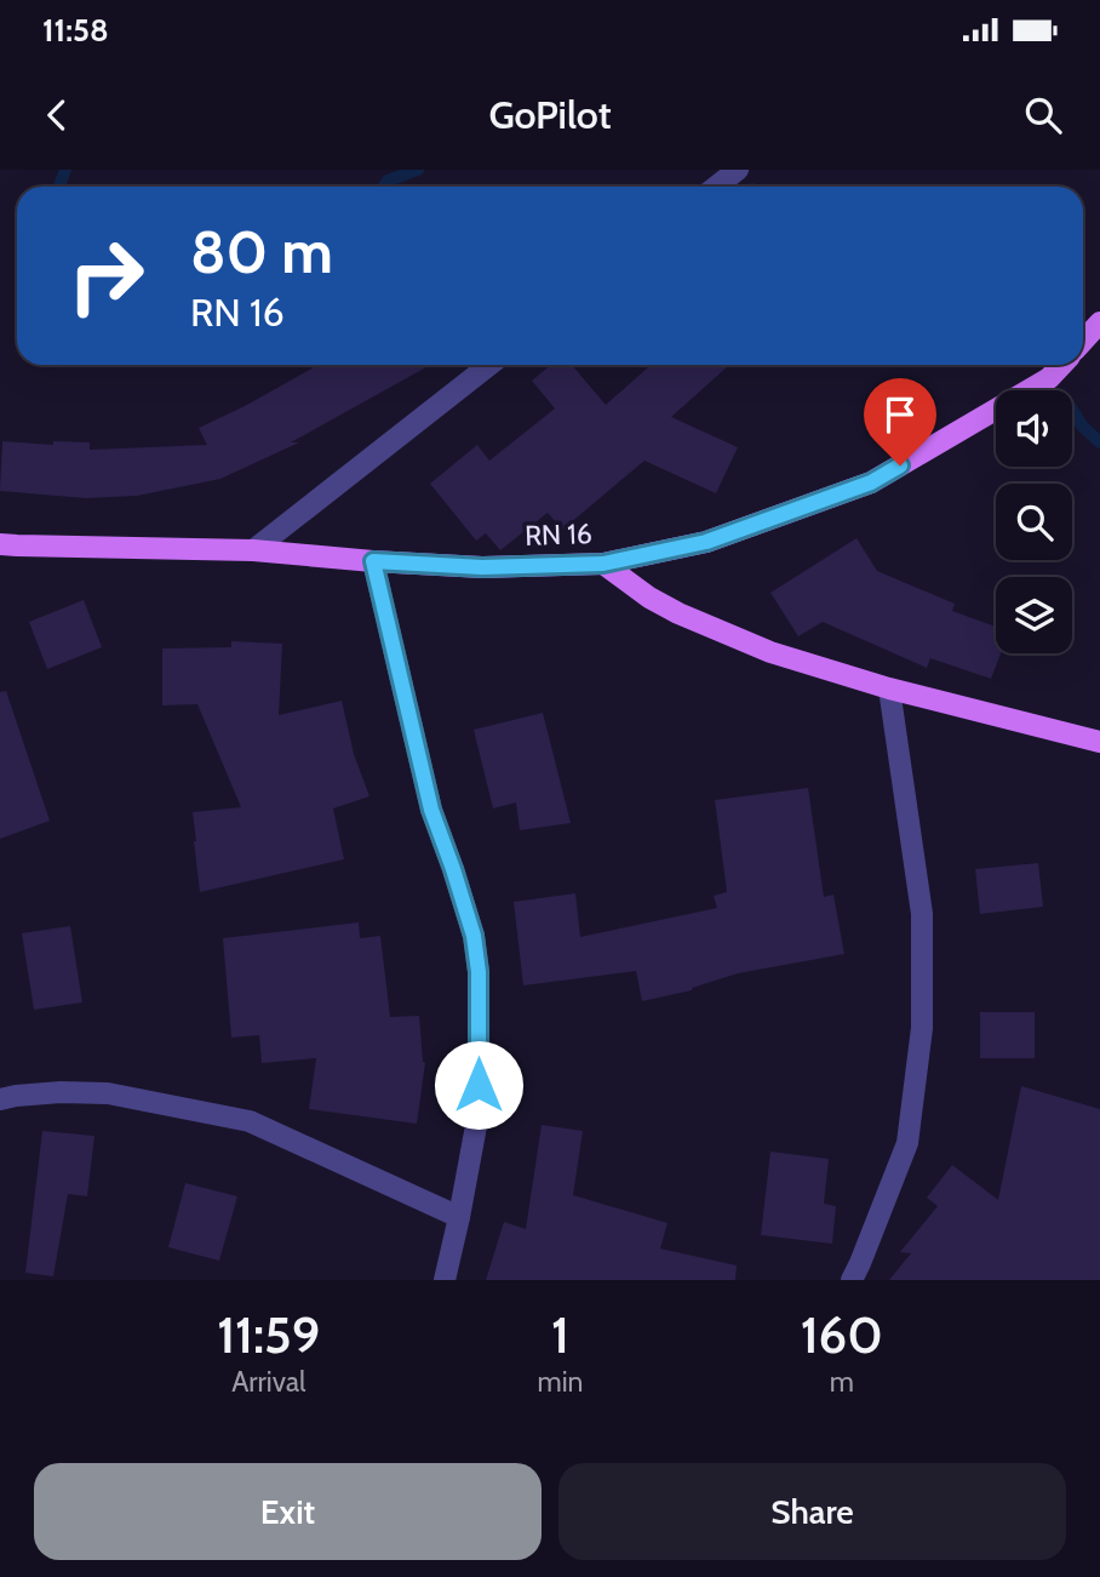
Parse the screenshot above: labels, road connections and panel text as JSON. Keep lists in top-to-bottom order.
{
  "streets": {
    "main road": ["RN 16"]
  },
  "page": {
    "status": "11:58",
    "header": "GoPilot",
    "turn": ["80 m", "RN 16"],
    "eta": [
      "11:59",
      "Arrival",
      "1",
      "min",
      "160",
      "m"
    ],
    "buttons": ["Exit", "Share"]
  }
}
